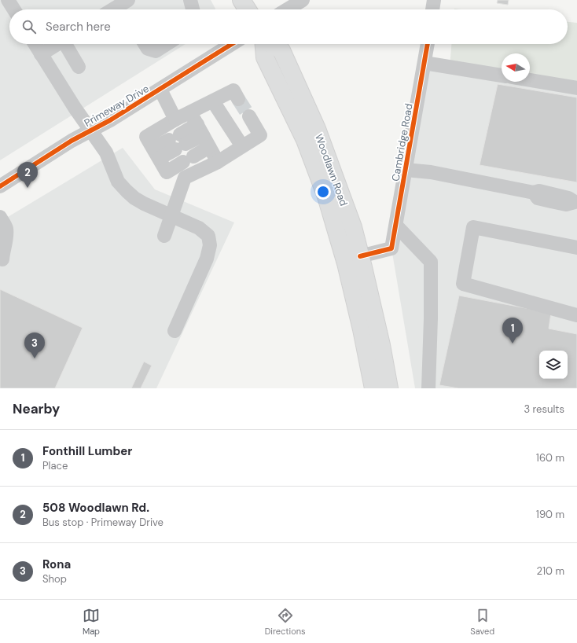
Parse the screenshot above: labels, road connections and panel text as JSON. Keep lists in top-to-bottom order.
{
  "streets": {
    "main road": ["Woodlawn Road"],
    "street": ["Primeway Drive", "Cambridge Road"]
  },
  "crossings": [
    ["Cambridge Road", "Woodlawn Road"]
  ],
  "north": "left",
  "page": {
    "search": "Search here",
    "pins": ["2", "1", "3"],
    "heading": ["Nearby", "3 results"],
    "list": [
      {
        "mark": "1",
        "name": "Fonthill Lumber",
        "note": "Place",
        "value": "160 m"
      },
      {
        "mark": "2",
        "name": "508 Woodlawn Rd.",
        "note": "Bus stop · Primeway Drive",
        "value": "190 m"
      },
      {
        "mark": "3",
        "name": "Rona",
        "note": "Shop",
        "value": "210 m"
      }
    ],
    "nav": ["Map", "Directions", "Saved"]
  }
}
